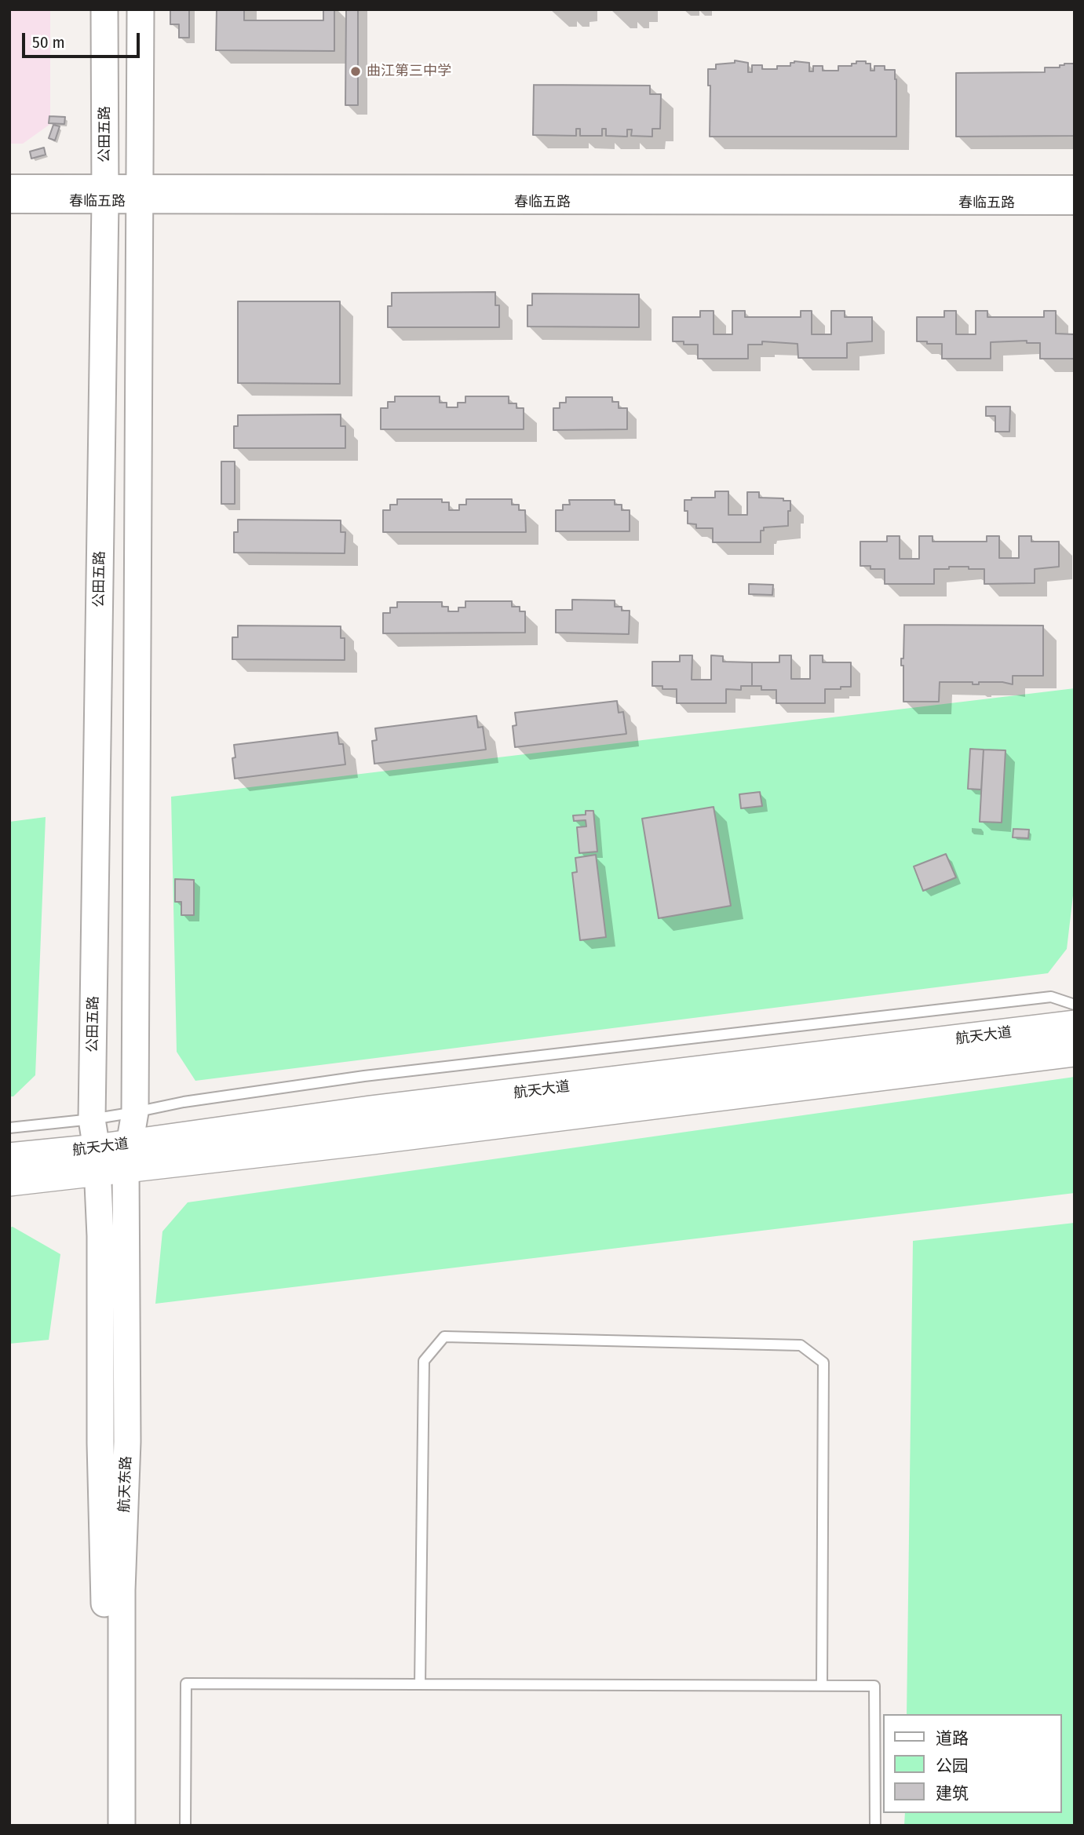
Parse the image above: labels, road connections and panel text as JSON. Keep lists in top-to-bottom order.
{
  "streets": {
    "main road": ["公田五路", "航天大道", "航天东路"],
    "street": ["春临五路"]
  },
  "crossings": [
    ["公田五路", "春临五路"],
    ["公田五路", "航天大道"],
    ["公田五路", "航天东路"],
    ["航天大道", "航天东路"]
  ],
  "places": ["曲江第三中学"],
  "legend": ["道路", "公园", "建筑"],
  "scale_bar": "50 m"
}
